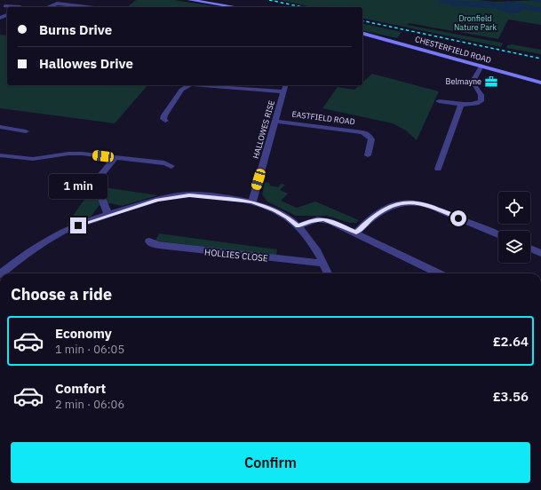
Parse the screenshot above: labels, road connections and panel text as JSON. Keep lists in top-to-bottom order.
{
  "streets": {
    "main road": ["CHESTERFIELD ROAD"],
    "street": ["EASTFIELD ROAD", "HALLOWES RISE", "HOLLIES CLOSE"]
  },
  "crossings": [
    ["EASTFIELD ROAD", "HALLOWES RISE"]
  ],
  "parks": ["Dronfield Nature Park"],
  "places": {
    "office": ["Belmayne"]
  },
  "page": {
    "banner": ["Burns Drive", "Hallowes Drive"],
    "bubble": "1 min",
    "heading": "Choose a ride",
    "list": [
      {
        "name": "Economy",
        "note": "1 min · 06:05",
        "value": "£2.64"
      },
      {
        "name": "Comfort",
        "note": "2 min · 06:06",
        "value": "£3.56"
      }
    ],
    "buttons": "Confirm"
  }
}
